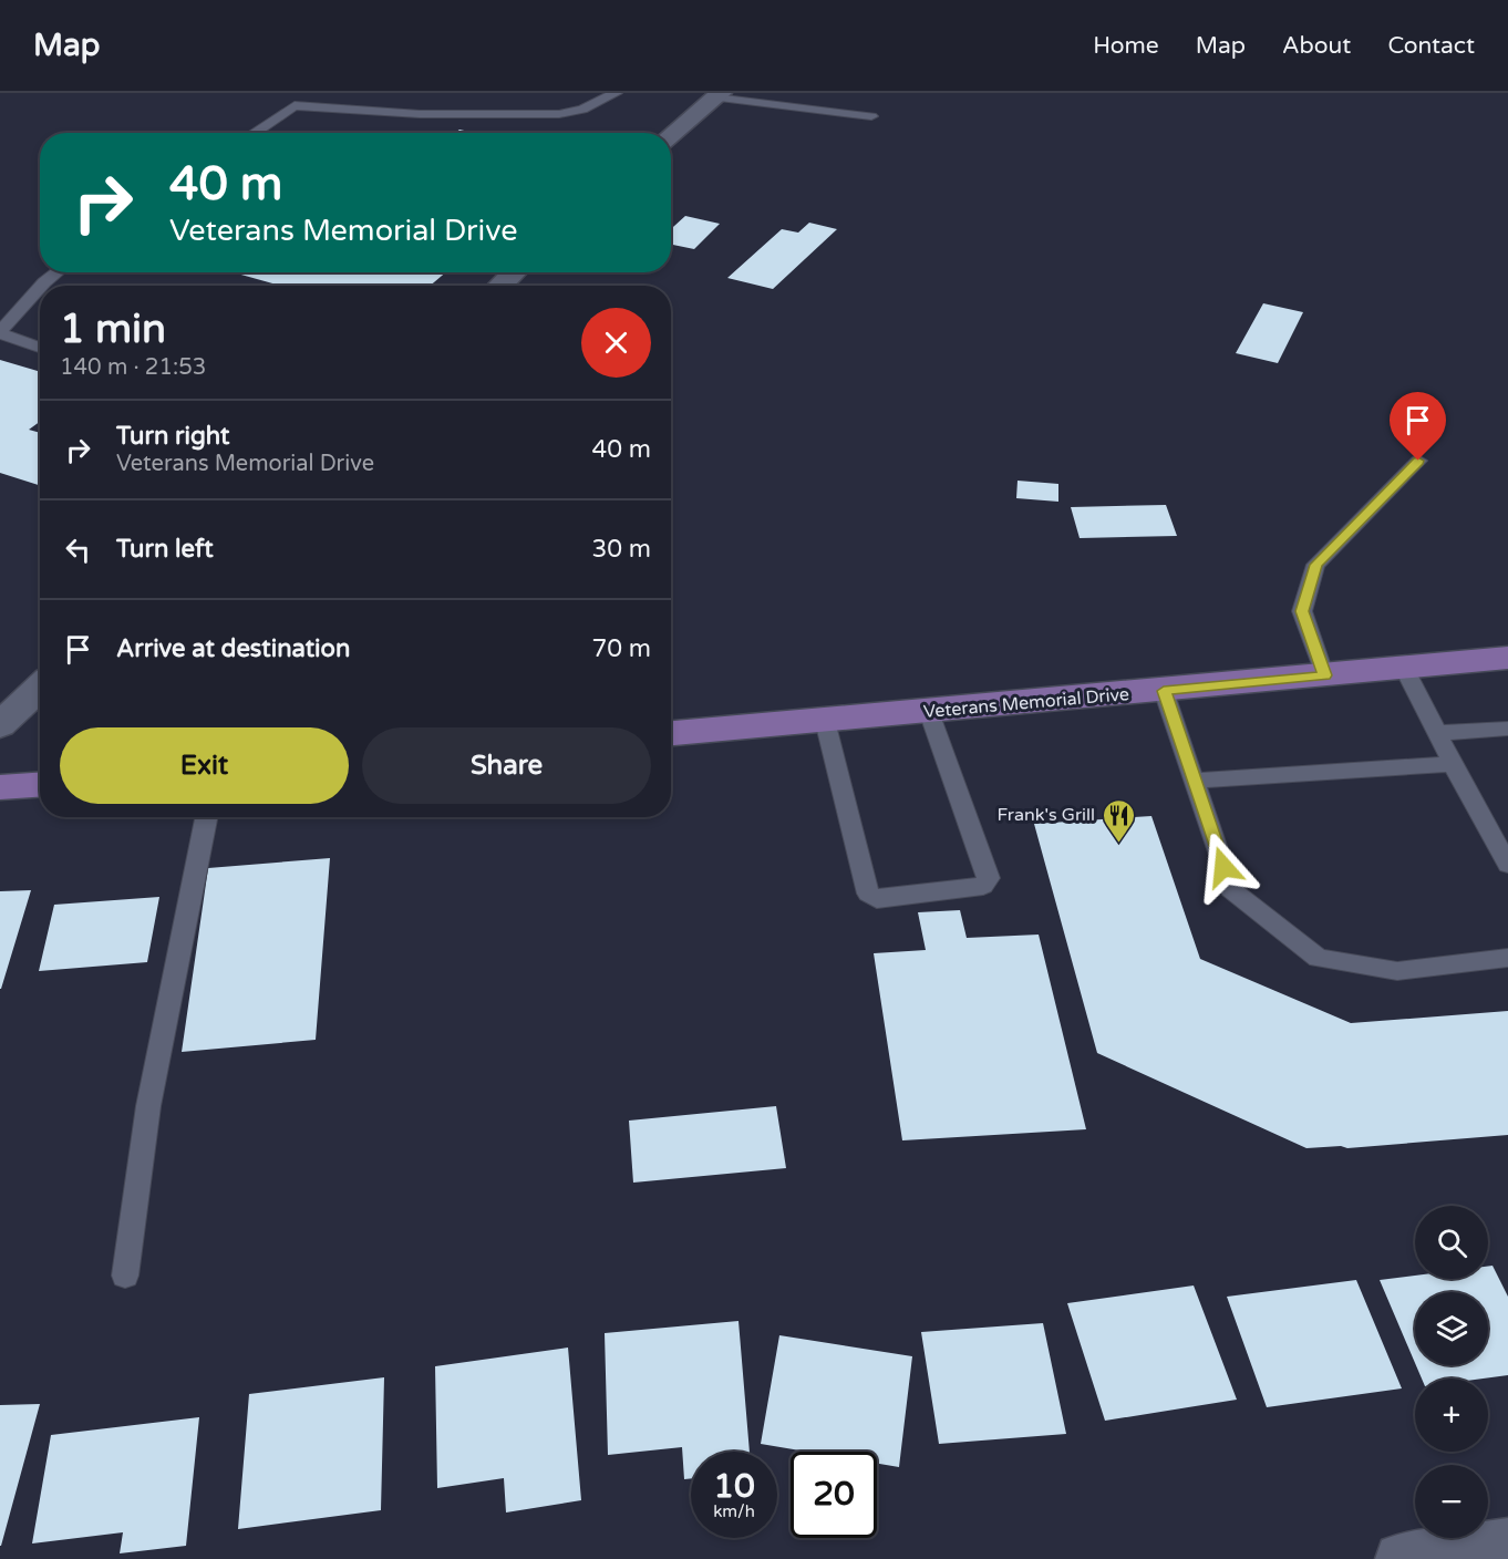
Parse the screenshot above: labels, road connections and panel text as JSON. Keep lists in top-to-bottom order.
{
  "streets": {
    "main road": ["Veterans Memorial Drive"]
  },
  "places": {
    "restaurant": ["Frank's Grill"]
  },
  "page": {
    "header": "Map",
    "nav": [
      "Home",
      "Map",
      "About",
      "Contact"
    ],
    "turn": ["40 m", "Veterans Memorial Drive"],
    "heading": ["1 min", "140 m · 21:53"],
    "list": [
      {
        "name": "Turn right",
        "note": "Veterans Memorial Drive",
        "value": "40 m"
      },
      {
        "name": "Turn left",
        "value": "30 m"
      },
      {
        "name": "Arrive at destination",
        "value": "70 m"
      }
    ],
    "buttons": ["Exit", "Share"],
    "map_buttons": ["+", "−"],
    "speed": "10 km/h",
    "limit": "20"
  }
}
